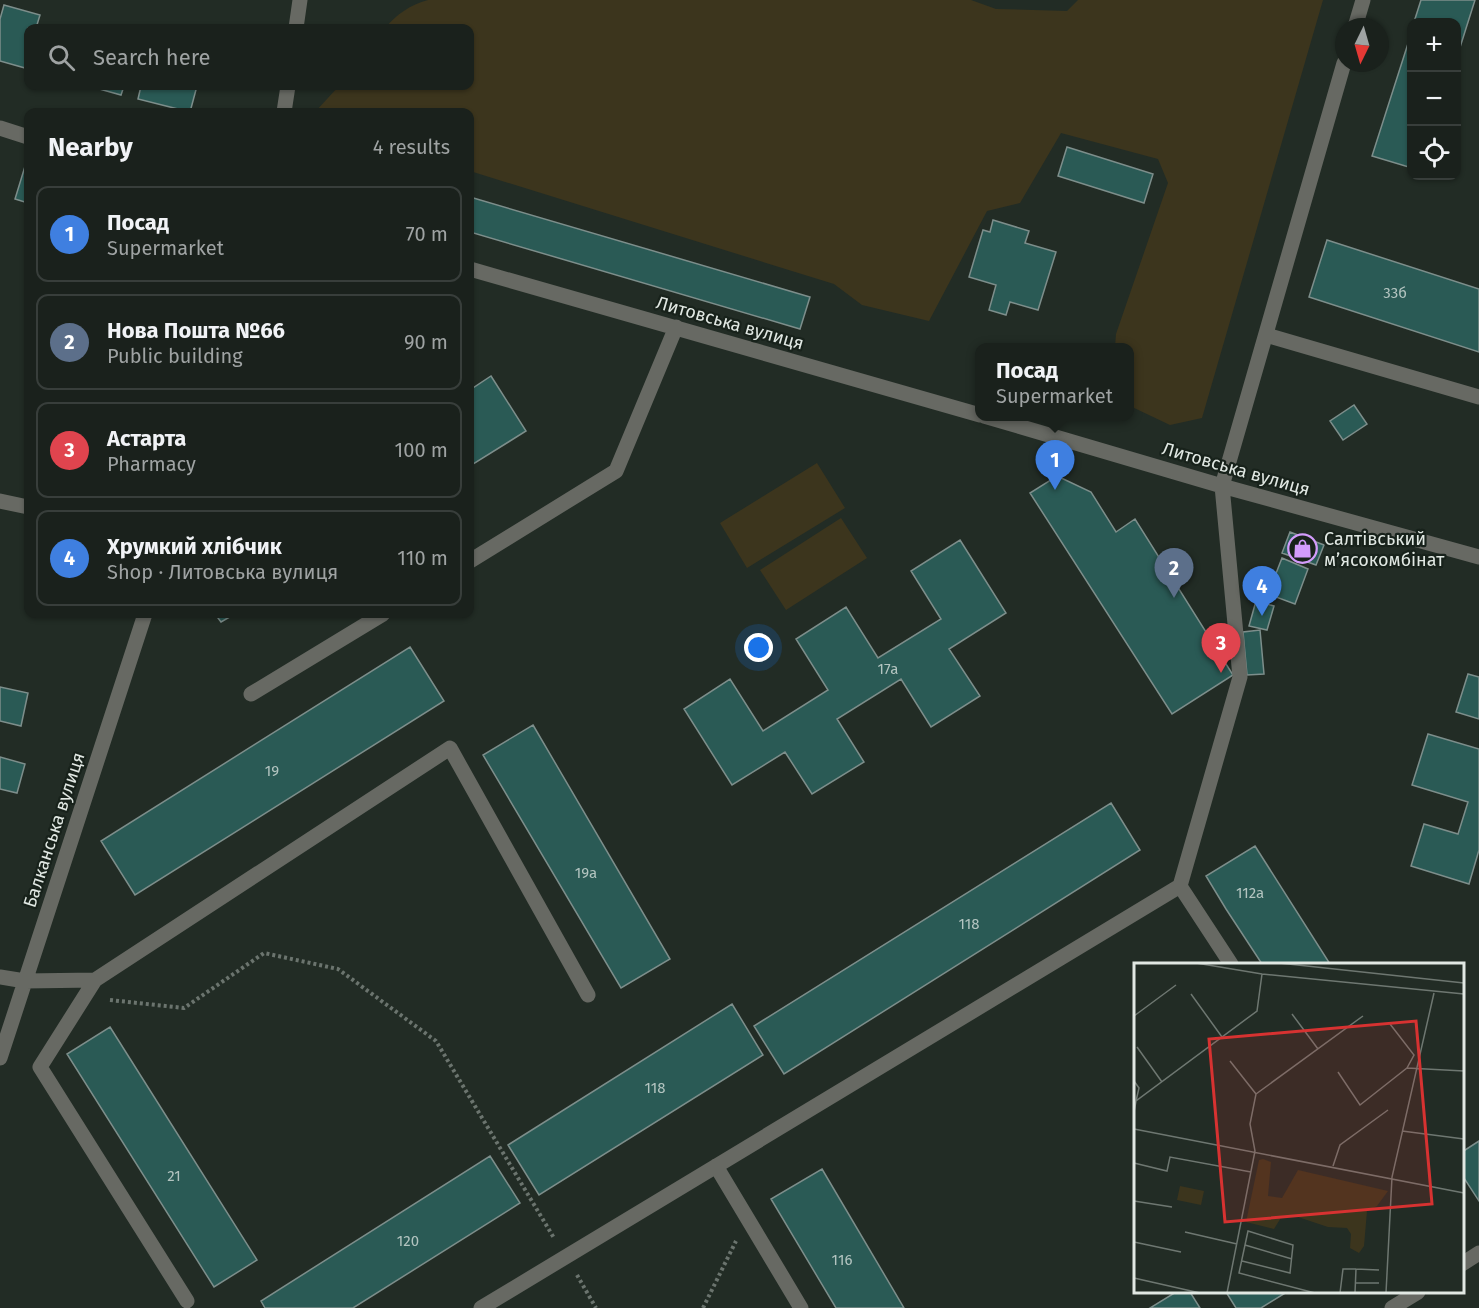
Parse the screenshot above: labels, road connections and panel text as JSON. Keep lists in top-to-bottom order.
{
  "streets": {
    "street": ["Литовська вулиця", "Балканська вулиця"]
  },
  "places": {
    "shop": ["Салтівський мʼясокомбінат"]
  },
  "house_numbers": [
    "33б",
    "17а",
    "19",
    "19а",
    "112а",
    "118",
    "118",
    "21",
    "120",
    "116"
  ],
  "north": "bottom",
  "page": {
    "map_buttons": ["+", "−"],
    "search": "Search here",
    "heading": ["Nearby", "4 results"],
    "list": [
      {
        "mark": "1",
        "name": "Посад",
        "note": "Supermarket",
        "value": "70 m"
      },
      {
        "mark": "2",
        "name": "Нова Пошта №66",
        "note": "Public building",
        "value": "90 m"
      },
      {
        "mark": "3",
        "name": "Астарта",
        "note": "Pharmacy",
        "value": "100 m"
      },
      {
        "mark": "4",
        "name": "Хрумкий хлібчик",
        "note": "Shop · Литовська вулиця",
        "value": "110 m"
      }
    ],
    "popup": ["Посад", "Supermarket"],
    "pins": [
      "1",
      "2",
      "4",
      "3"
    ]
  }
}
